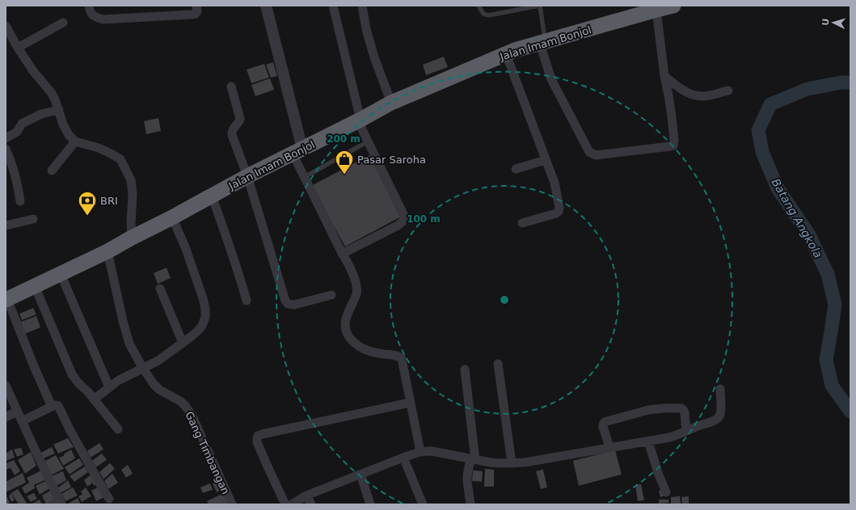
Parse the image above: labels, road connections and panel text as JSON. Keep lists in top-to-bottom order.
{
  "streets": {
    "highway": ["Jalan Imam Bonjol"],
    "street": ["Gang Timbangan"]
  },
  "crossings": [
    ["Jalan Imam Bonjol", "Gang Timbangan"]
  ],
  "water": ["Batang Angkola"],
  "places": {
    "shop": ["Pasar Saroha"],
    "bank": ["BRI"]
  },
  "north": "left",
  "rings": ["200 m", "100 m"]
}
